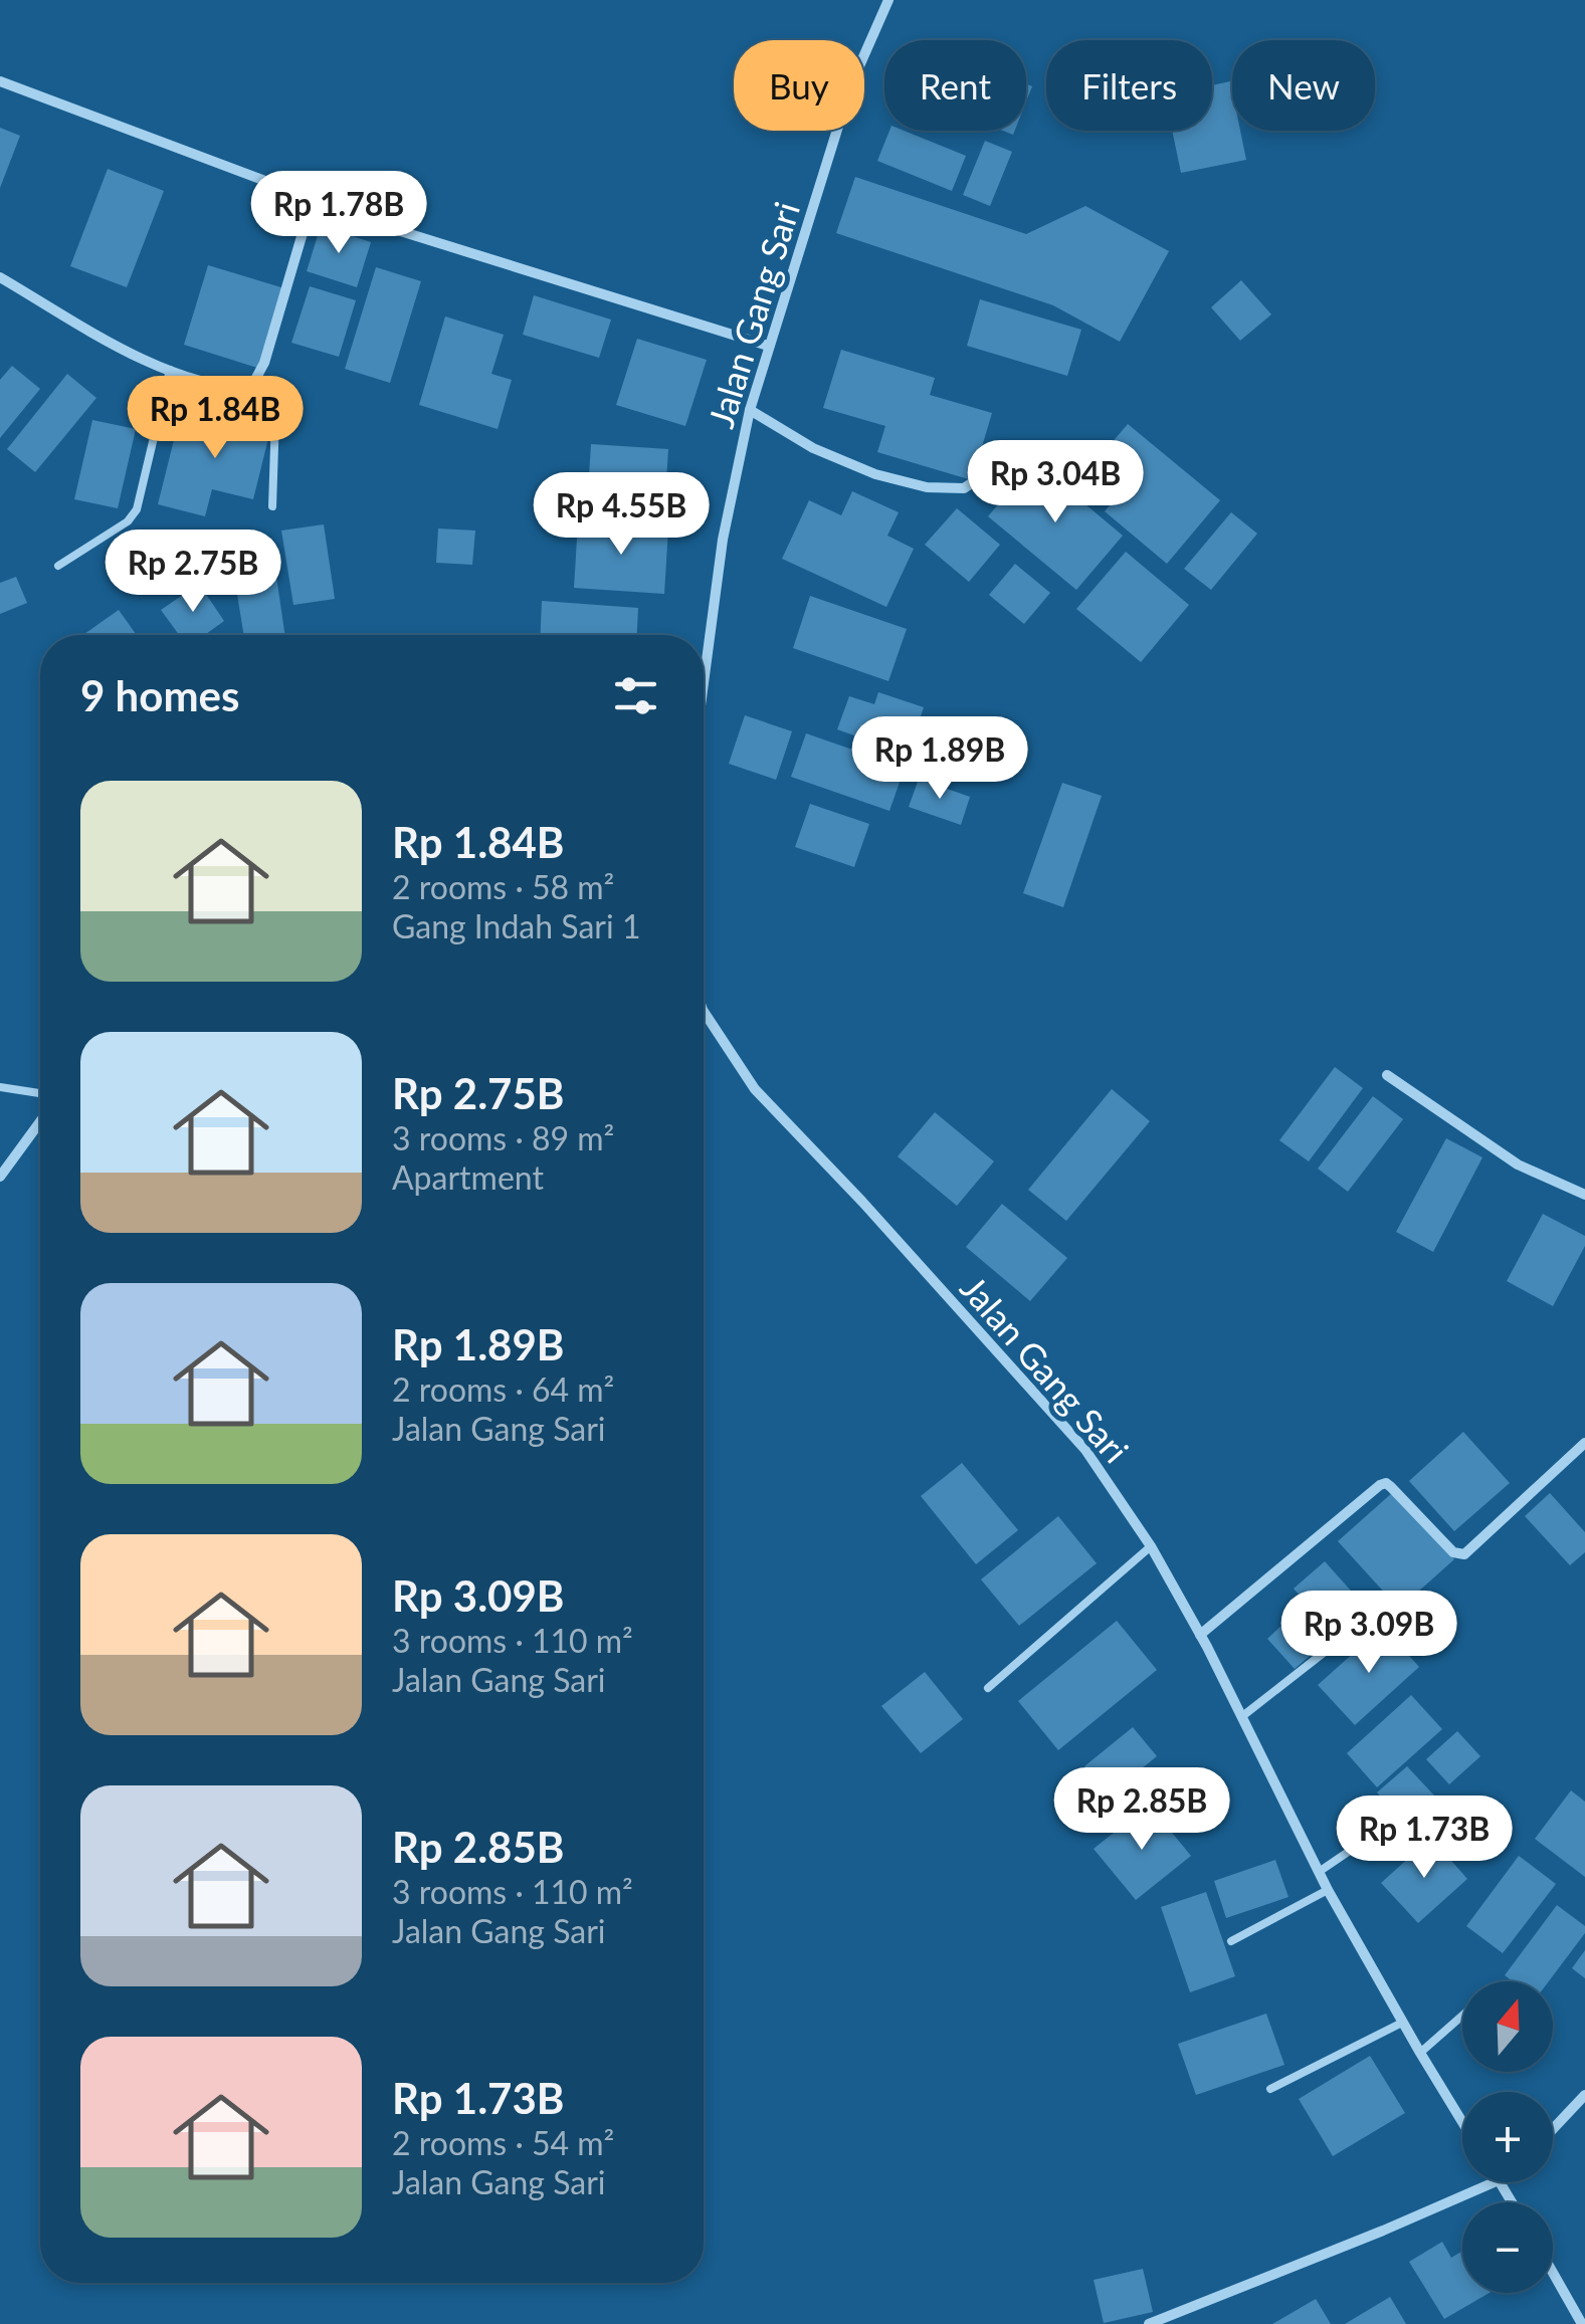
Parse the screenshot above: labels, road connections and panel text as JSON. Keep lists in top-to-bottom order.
{
  "streets": {
    "street": ["Jalan Gang Sari"]
  },
  "north": "top",
  "page": {
    "chip": [
      "Buy",
      "Rent",
      "Filters",
      "New"
    ],
    "price": [
      "Rp 1.78B",
      "Rp 1.84B",
      "Rp 3.04B",
      "Rp 4.55B",
      "Rp 2.75B",
      "Rp 1.89B",
      "Rp 3.09B",
      "Rp 2.85B",
      "Rp 1.73B"
    ],
    "heading": "9 homes",
    "list": [
      {
        "name": "Rp 1.84B",
        "note": "2 rooms · 58 m² · Gang Indah Sari 1"
      },
      {
        "name": "Rp 2.75B",
        "note": "3 rooms · 89 m² · Apartment"
      },
      {
        "name": "Rp 1.89B",
        "note": "2 rooms · 64 m² · Jalan Gang Sari"
      },
      {
        "name": "Rp 3.09B",
        "note": "3 rooms · 110 m² · Jalan Gang Sari"
      },
      {
        "name": "Rp 2.85B",
        "note": "3 rooms · 110 m² · Jalan Gang Sari"
      },
      {
        "name": "Rp 1.73B",
        "note": "2 rooms · 54 m² · Jalan Gang Sari"
      }
    ],
    "map_buttons": ["+", "−"]
  }
}
